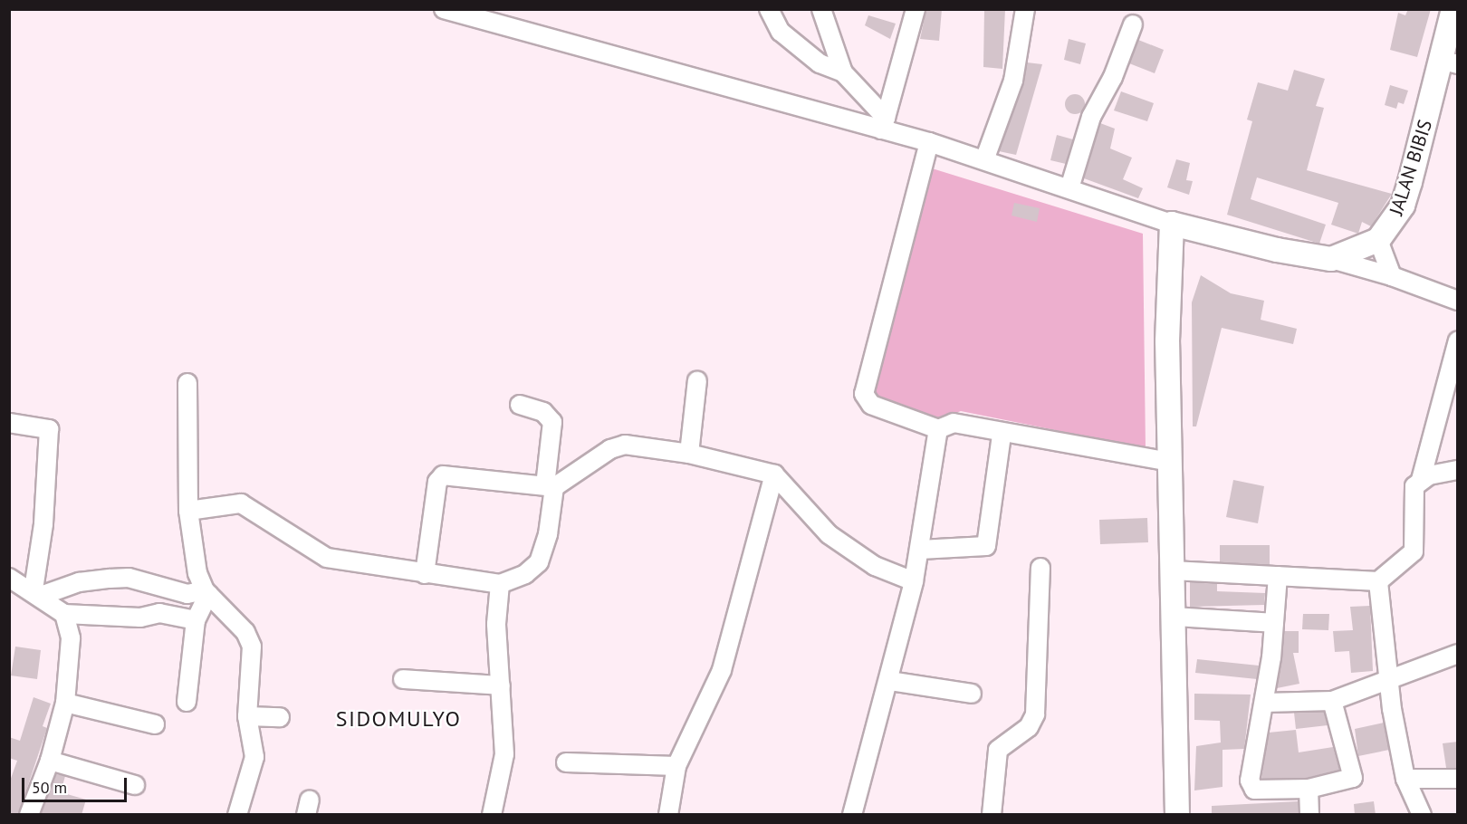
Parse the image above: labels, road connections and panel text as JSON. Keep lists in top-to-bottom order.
{
  "streets": {
    "main road": ["JALAN BIBIS"]
  },
  "districts": ["SIDOMULYO"],
  "scale_bar": "50 m"
}
